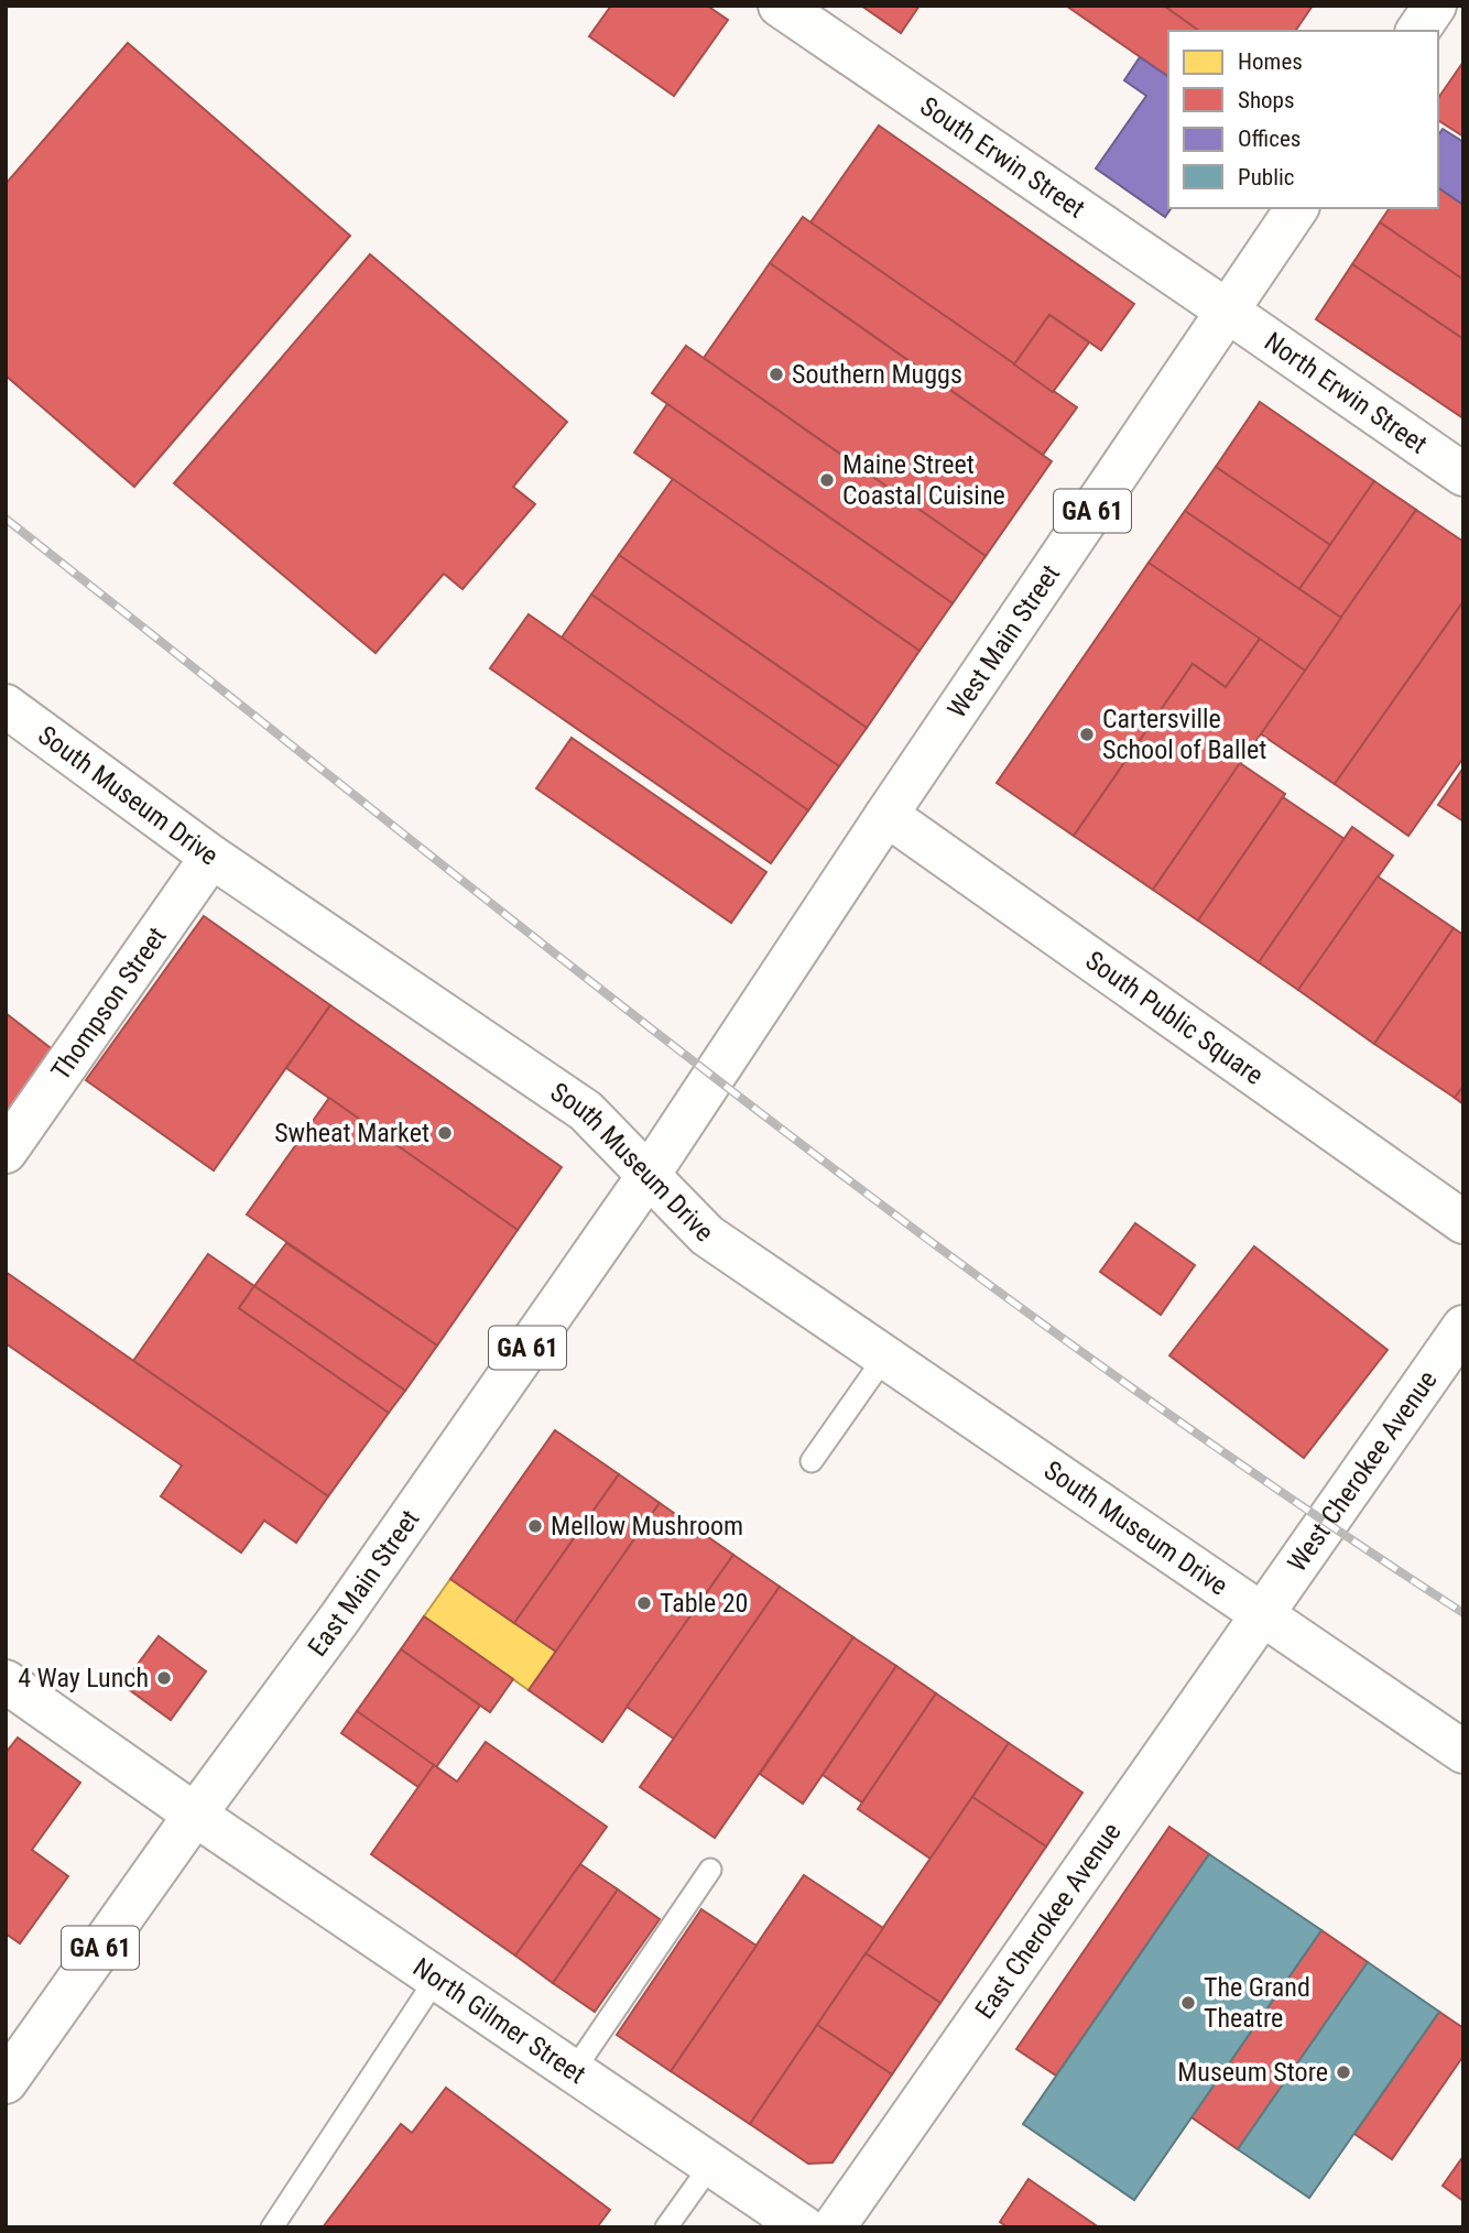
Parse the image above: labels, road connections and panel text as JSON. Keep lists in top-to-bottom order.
{
  "streets": {
    "street": [
      "South Erwin Street",
      "North Erwin Street",
      "GA 61",
      "West Main Street",
      "South Museum Drive",
      "Thompson Street",
      "South Public Square",
      "West Cherokee Avenue",
      "East Main Street",
      "East Cherokee Avenue",
      "North Gilmer Street"
    ]
  },
  "crossings": [
    ["South Erwin Street", "North Erwin Street"],
    ["South Erwin Street", "West Main Street"],
    ["North Erwin Street", "West Main Street"],
    ["West Main Street", "South Public Square"],
    ["West Main Street", "East Main Street"],
    ["South Museum Drive", "Thompson Street"],
    ["South Museum Drive", "West Cherokee Avenue"],
    ["South Museum Drive", "East Main Street"],
    ["South Museum Drive", "East Cherokee Avenue"],
    ["West Cherokee Avenue", "East Cherokee Avenue"],
    ["East Main Street", "North Gilmer Street"]
  ],
  "places": [
    "Southern Muggs",
    "Maine Street Coastal Cuisine",
    "Cartersville School of Ballet",
    "Swheat Market",
    "Mellow Mushroom",
    "Table 20",
    "4 Way Lunch",
    "The Grand Theatre",
    "Museum Store"
  ],
  "legend": [
    "Homes",
    "Shops",
    "Offices",
    "Public"
  ]
}
